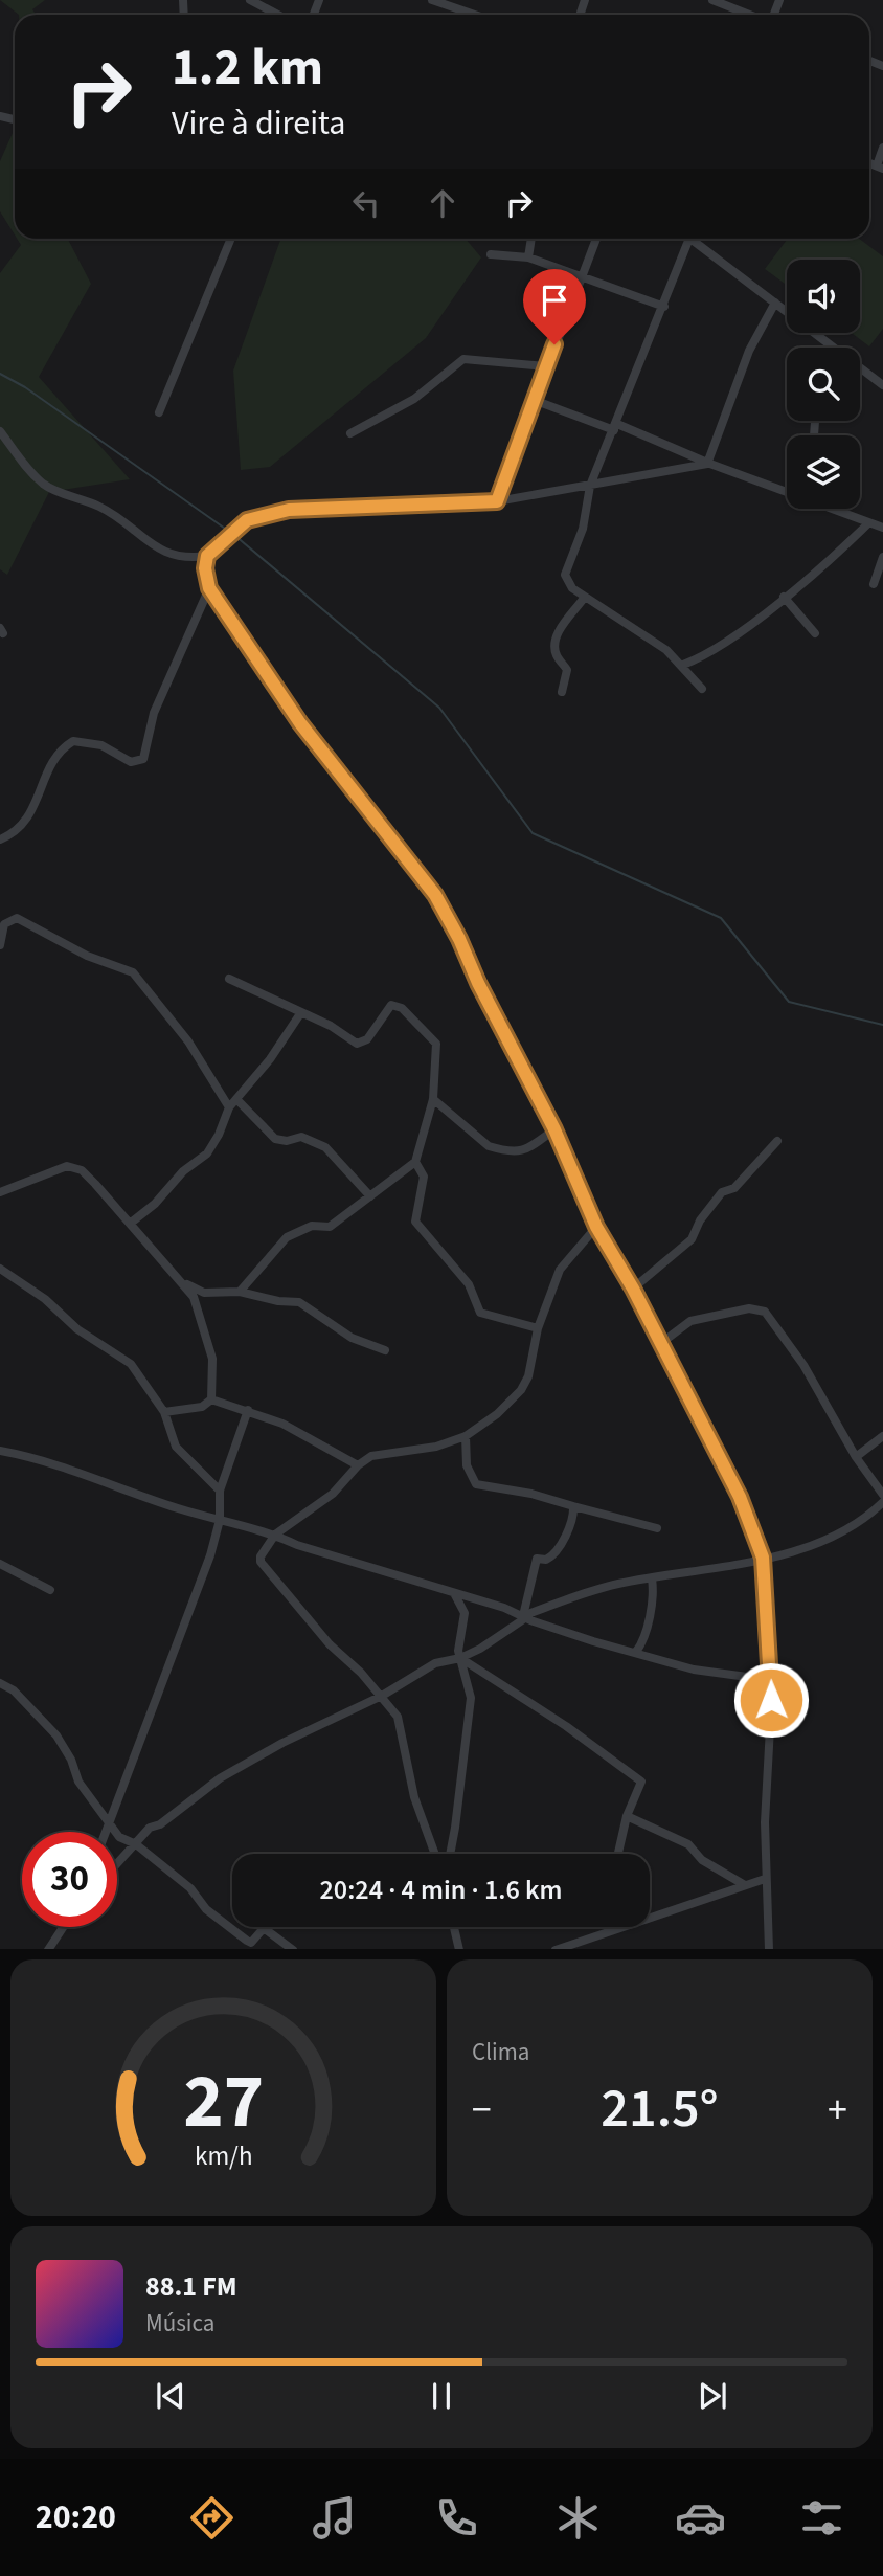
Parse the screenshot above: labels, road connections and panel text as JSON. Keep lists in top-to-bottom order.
{
  "page": {
    "turn": ["1.2 km", "Vire à direita"],
    "limit": "30",
    "trip": "20:24 · 4 min · 1.6 km",
    "tile": "Clima",
    "heat": ["−", "21.5°", "+"],
    "song": ["88.1 FM", "Música"],
    "tabs": "20:20",
    "gauge": ["27", "km/h"]
  }
}
